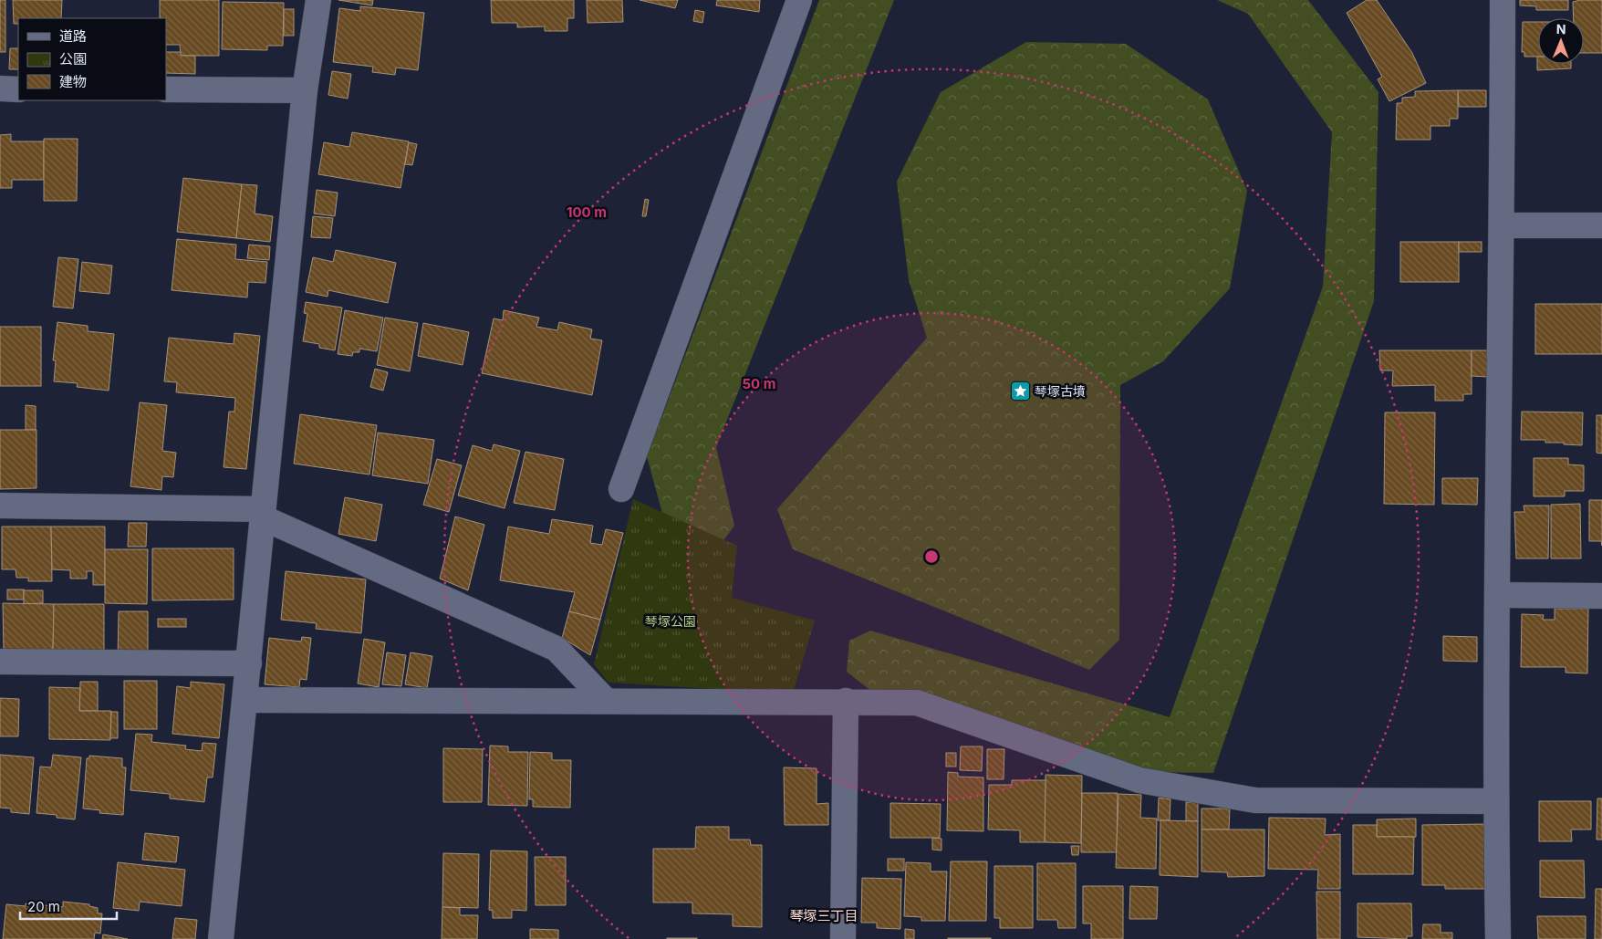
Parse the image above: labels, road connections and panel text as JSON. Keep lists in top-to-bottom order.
{
  "districts": ["琴塚三丁目"],
  "parks": ["琴塚公園"],
  "places": {
    "place": ["琴塚古墳"]
  },
  "legend": ["道路", "公園", "建物"],
  "scale_bar": "20 m",
  "north": "top",
  "rings": ["100 m", "50 m"]
}
